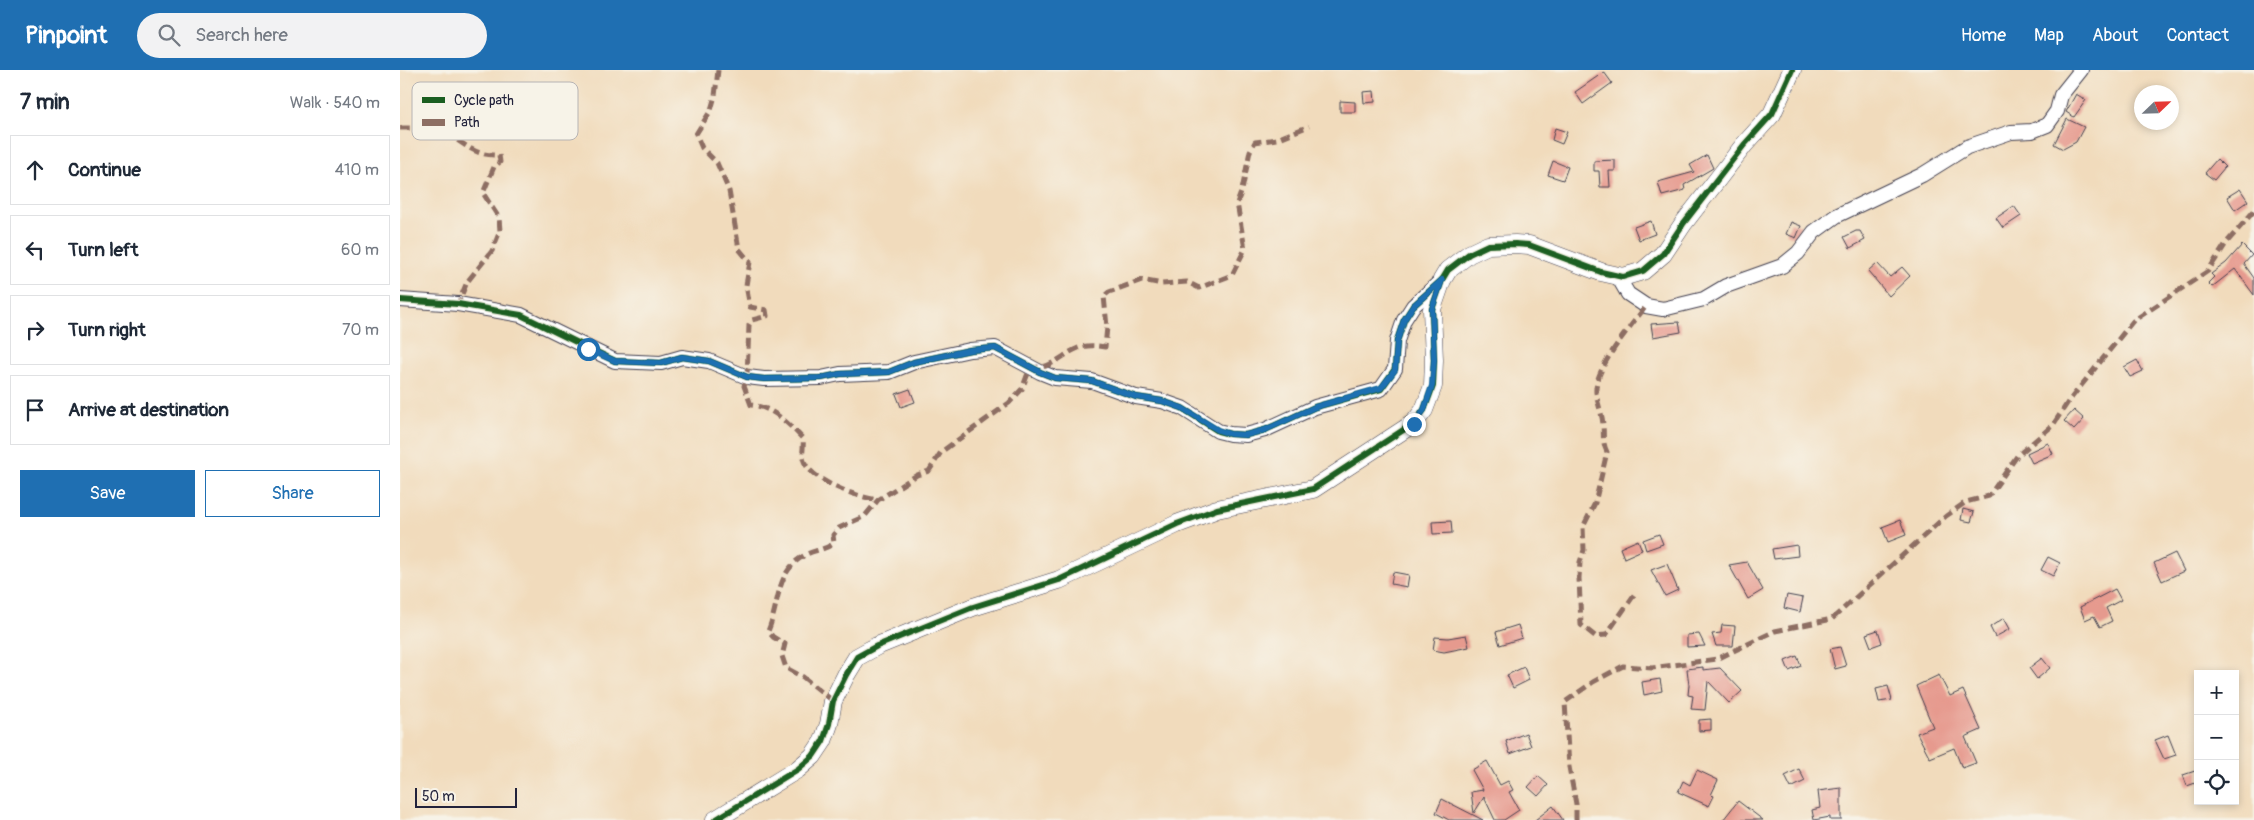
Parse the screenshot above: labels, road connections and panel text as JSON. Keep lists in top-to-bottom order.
{
  "legend": ["Cycle path", "Path"],
  "scale_bar": "50 m",
  "north": "top right",
  "page": {
    "header": "Pinpoint",
    "search": "Search here",
    "nav": [
      "Home",
      "Map",
      "About",
      "Contact"
    ],
    "heading": ["7 min", "Walk · 540 m"],
    "list": [
      ["Continue", "410 m"],
      ["Turn left", "60 m"],
      ["Turn right", "70 m"],
      "Arrive at destination"
    ],
    "buttons": ["Save", "Share"],
    "map_buttons": ["+", "−"],
    "scale": "50 m"
  }
}
